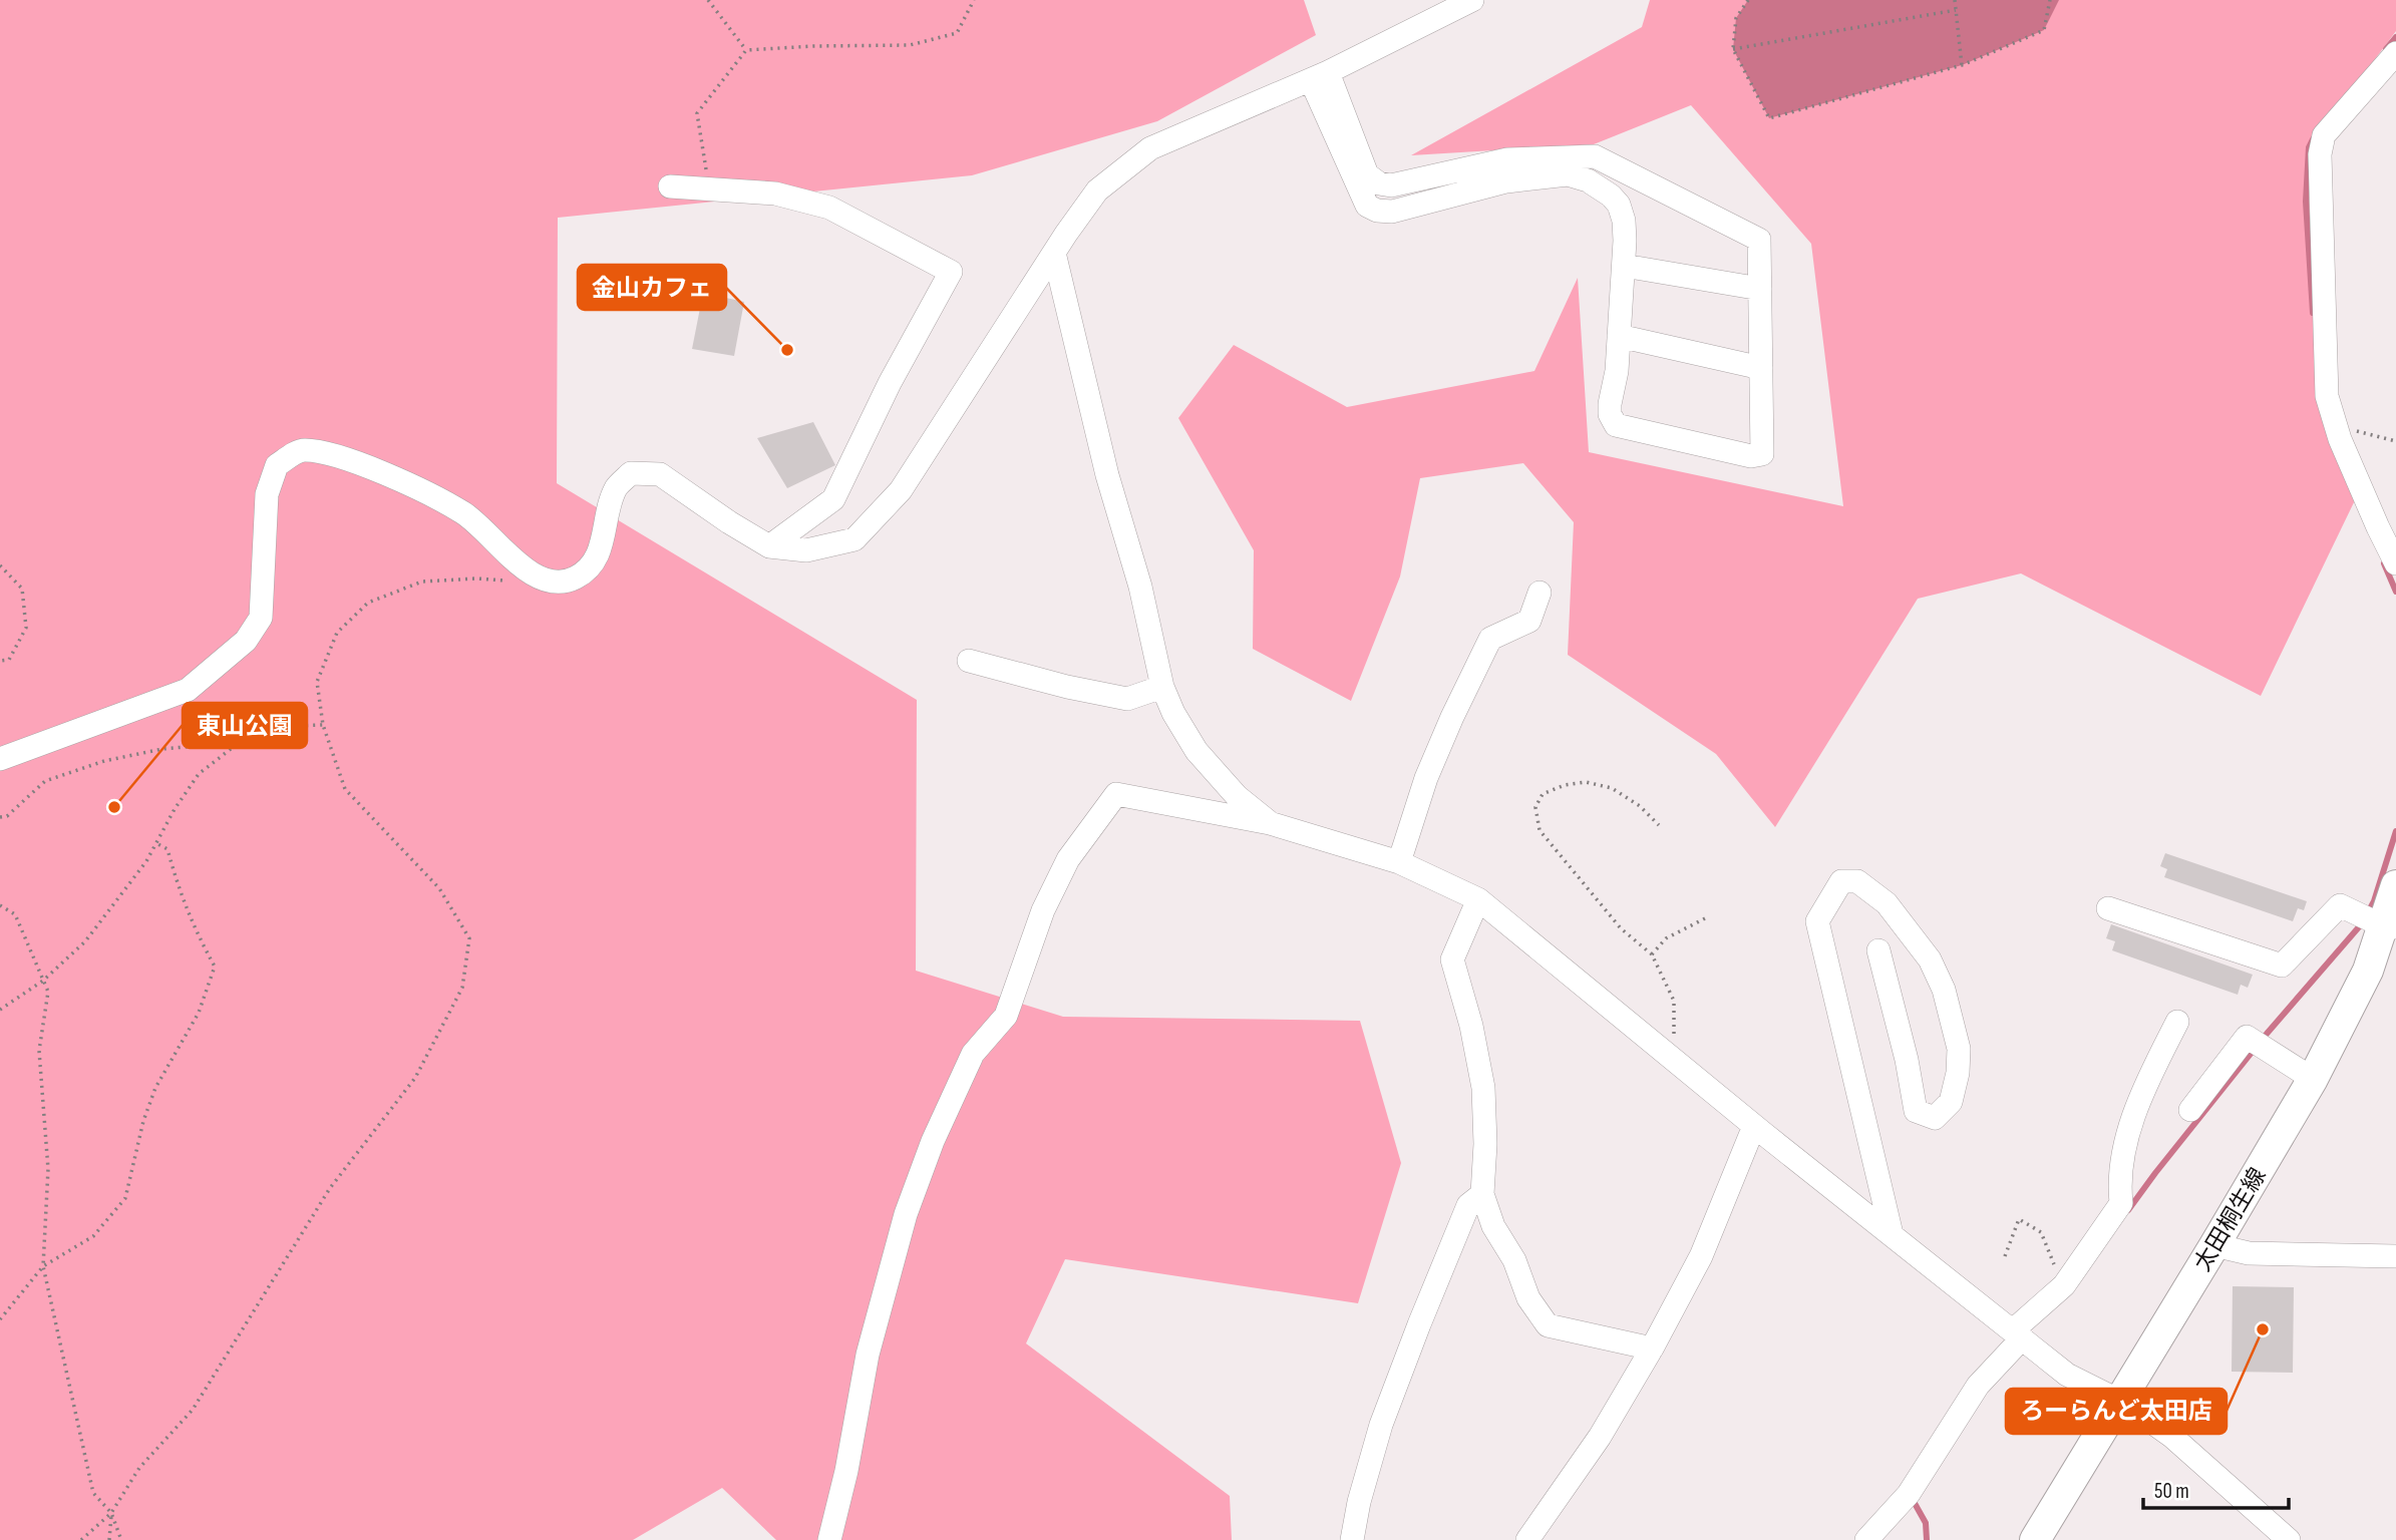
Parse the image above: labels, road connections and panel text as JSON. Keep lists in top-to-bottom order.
{
  "streets": {
    "main road": ["太田桐生線"]
  },
  "places": ["金山カフェ", "東山公園", "ろーらんど太田店"],
  "scale_bar": "50 m"
}
